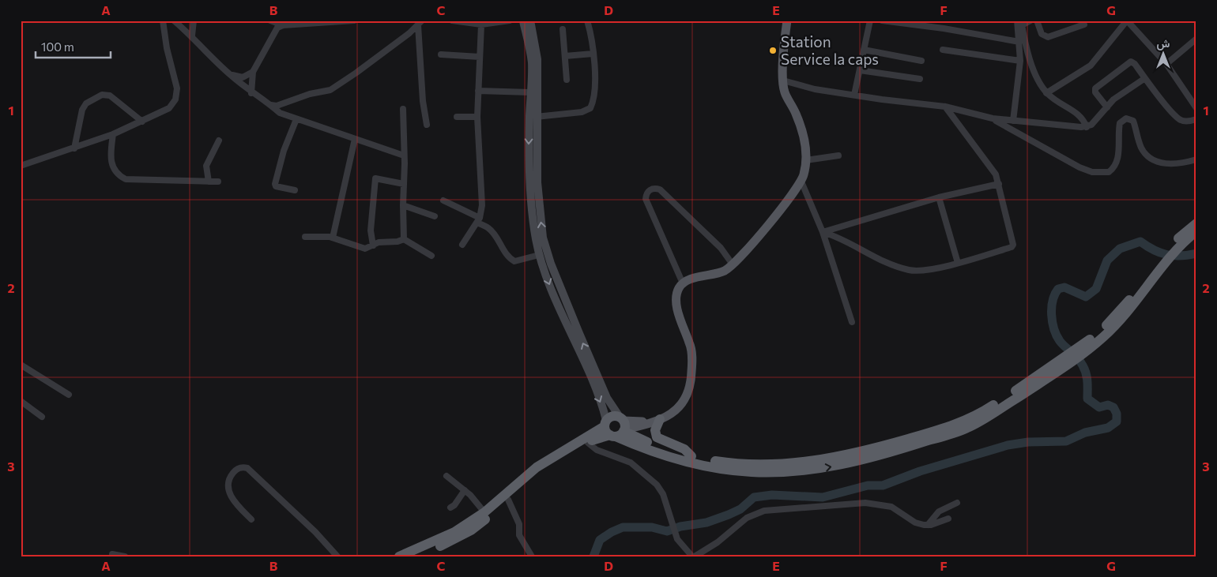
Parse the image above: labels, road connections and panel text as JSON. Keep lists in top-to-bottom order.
{
  "places": ["Station Service la caps"],
  "scale_bar": "100 m",
  "north": "top",
  "grid": {
    "columns": [
      "A",
      "B",
      "C",
      "D",
      "E",
      "F",
      "G"
    ],
    "rows": ["1", "2", "3"]
  }
}
